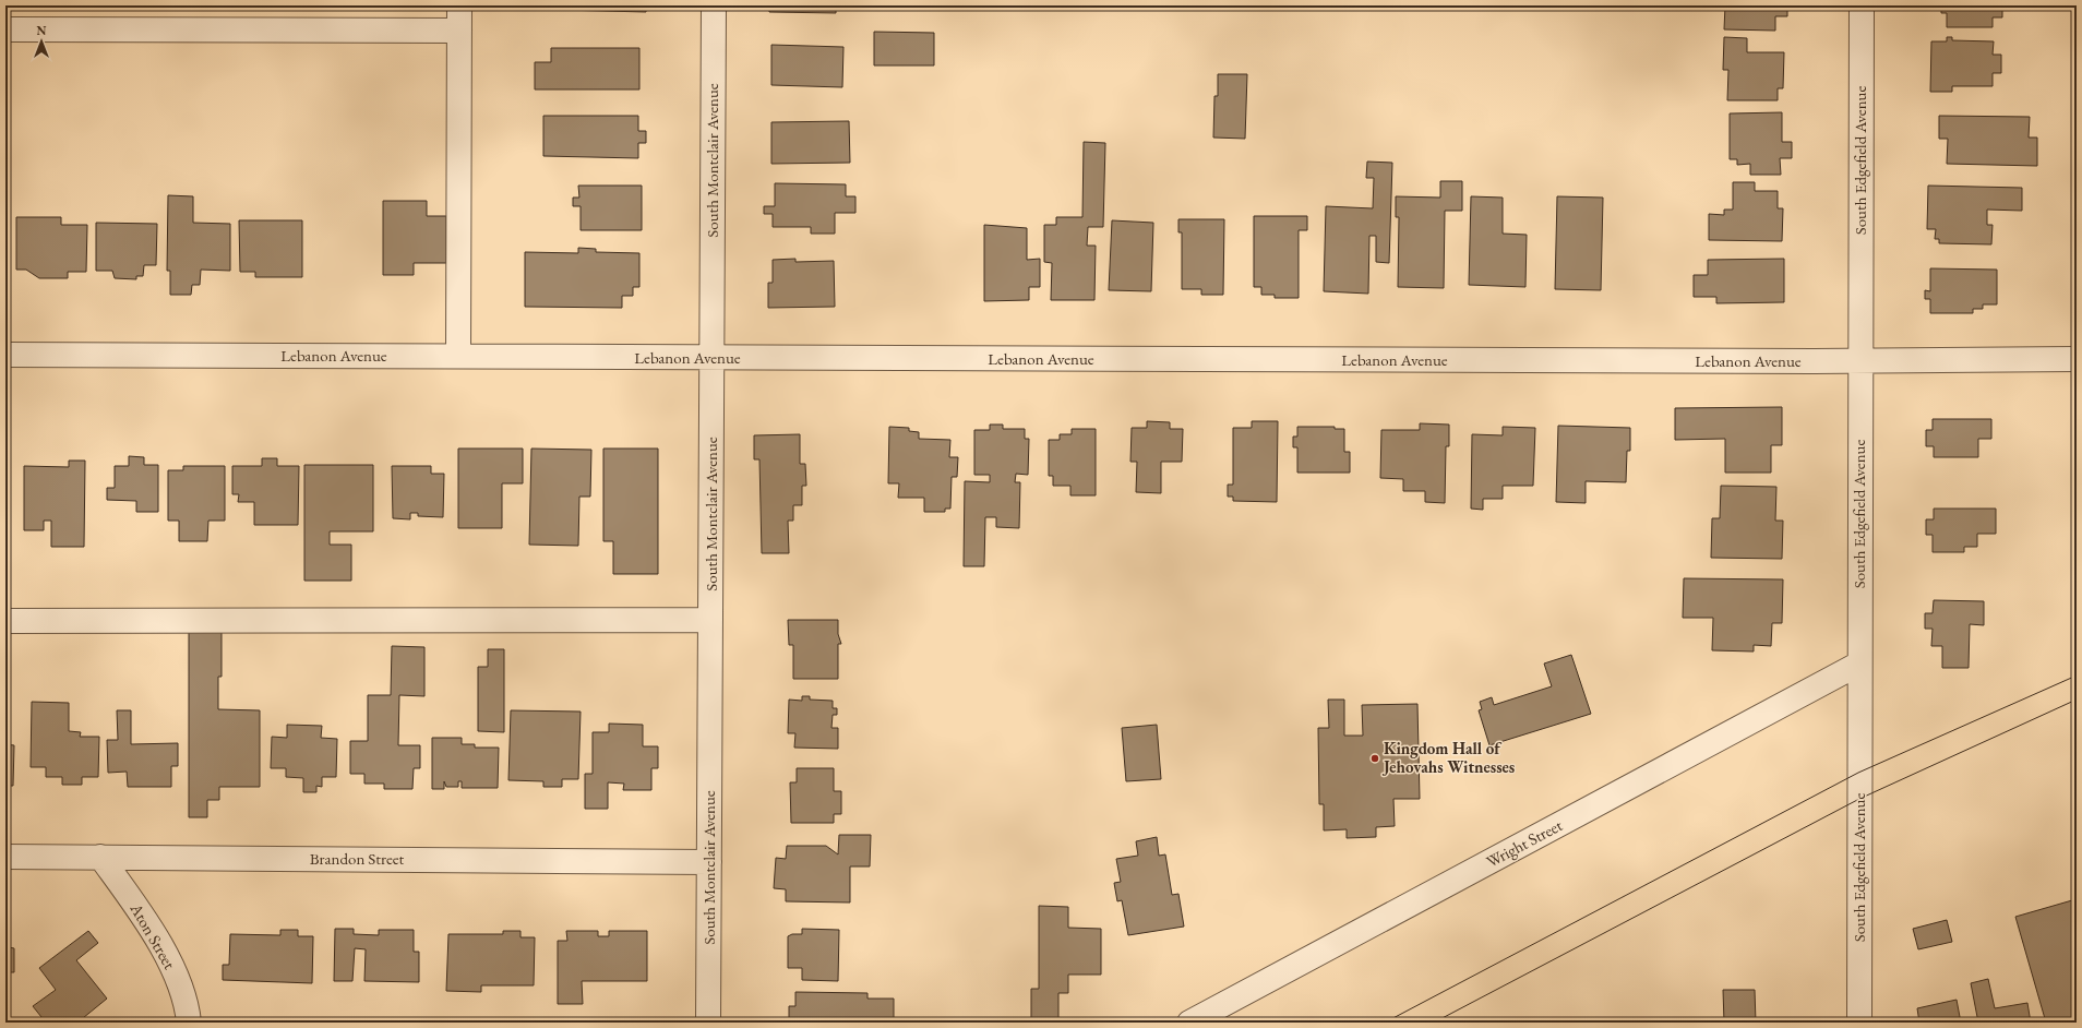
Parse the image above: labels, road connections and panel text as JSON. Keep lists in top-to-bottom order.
{
  "streets": {
    "street": [
      "South Montclair Avenue",
      "South Edgefield Avenue",
      "Lebanon Avenue",
      "Wright Street",
      "Brandon Street",
      "Aton Street"
    ]
  },
  "crossings": [
    ["South Montclair Avenue", "Lebanon Avenue"],
    ["South Montclair Avenue", "Brandon Street"],
    ["South Edgefield Avenue", "Lebanon Avenue"],
    ["South Edgefield Avenue", "Wright Street"],
    ["Brandon Street", "Aton Street"]
  ],
  "places": ["Kingdom Hall of Jehovahs Witnesses"],
  "north": "top"
}
